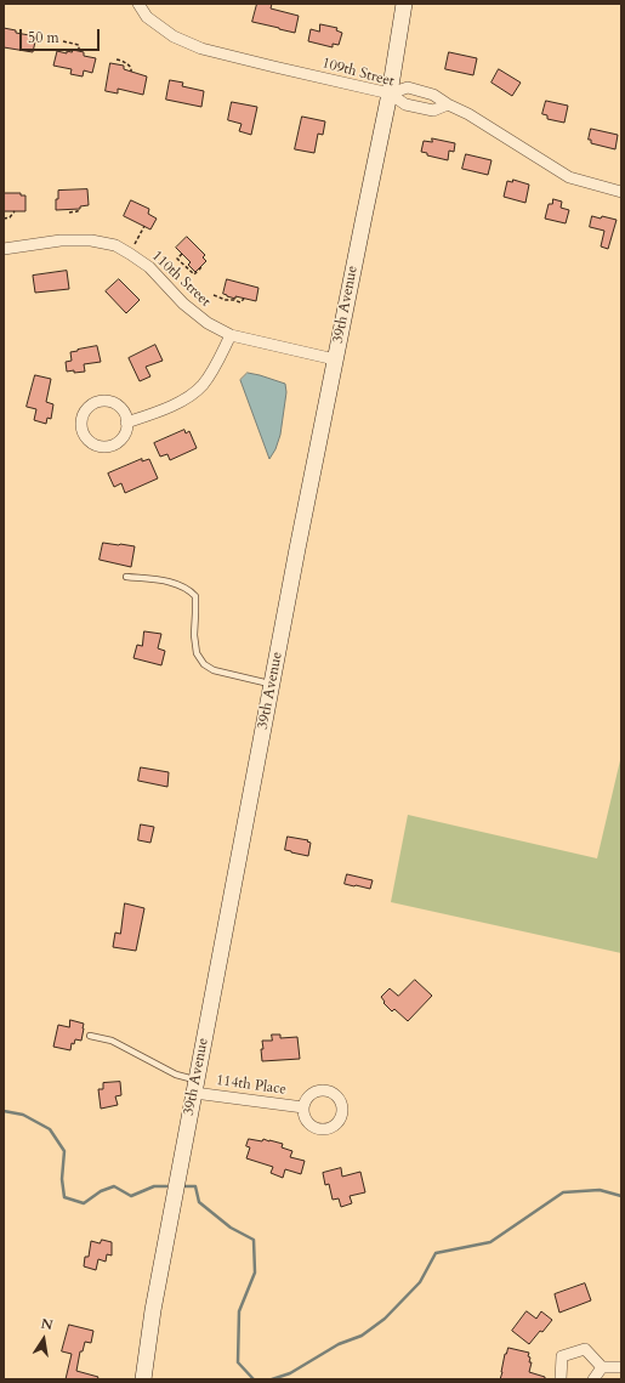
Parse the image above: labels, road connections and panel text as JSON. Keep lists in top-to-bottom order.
{
  "streets": {
    "main road": ["39th Avenue"],
    "street": ["109th Street", "110th Street", "114th Place"]
  },
  "crossings": [
    ["109th Street", "39th Avenue"],
    ["110th Street", "39th Avenue"],
    ["39th Avenue", "114th Place"]
  ],
  "scale_bar": "50 m",
  "north": "top"
}
